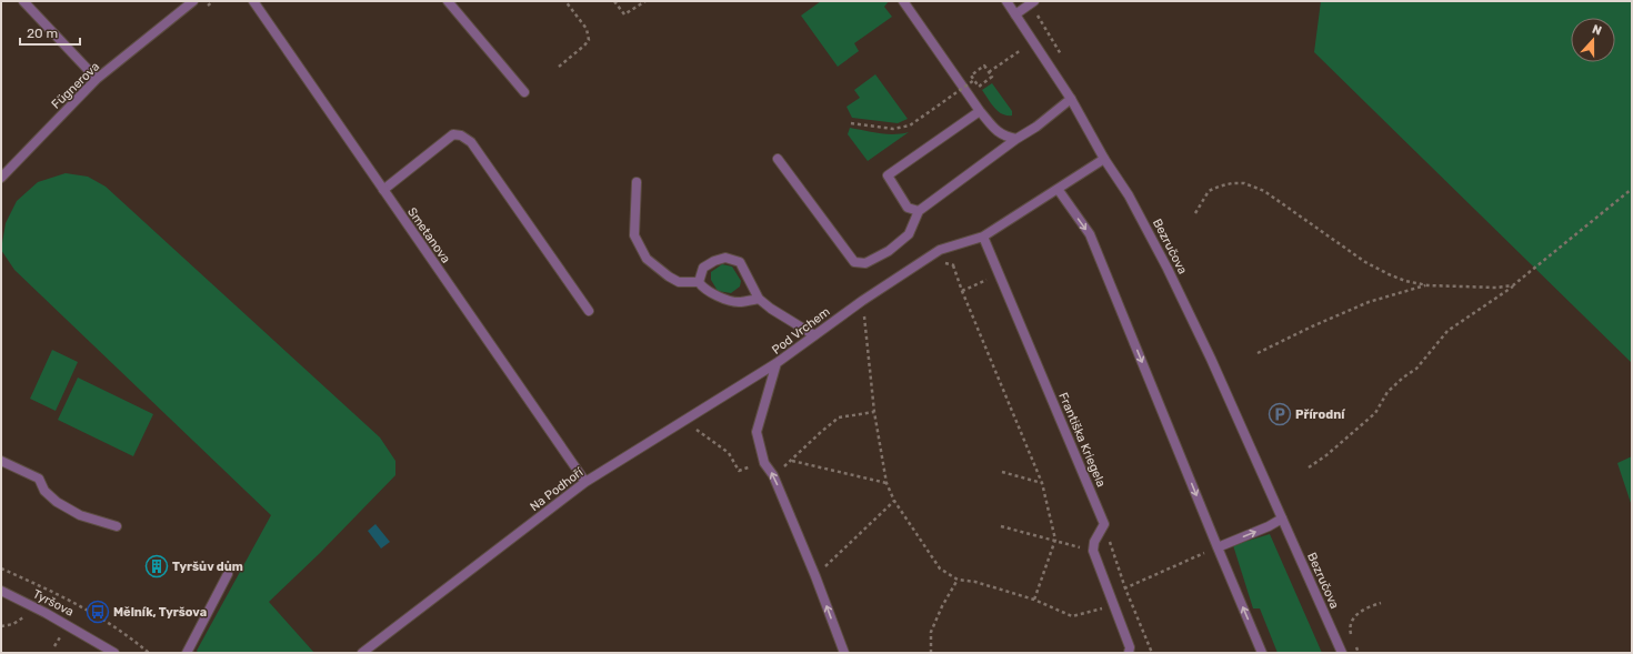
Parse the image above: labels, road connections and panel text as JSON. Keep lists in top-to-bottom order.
{
  "streets": {
    "street": [
      "Fügnerova",
      "Smetanova",
      "Bezručova",
      "Pod Vrchem",
      "Františka Kriegela",
      "Na Podhoří",
      "Tyršova"
    ]
  },
  "crossings": [
    ["Smetanova", "Na Podhoří"],
    ["Bezručova", "Pod Vrchem"],
    ["Pod Vrchem", "Františka Kriegela"],
    ["Pod Vrchem", "Na Podhoří"]
  ],
  "places": {
    "parking": ["Přírodní"],
    "building": ["Tyršův dům"],
    "bus stop": ["Mělník, Tyršova"]
  },
  "scale_bar": "20 m",
  "north": "top"
}
